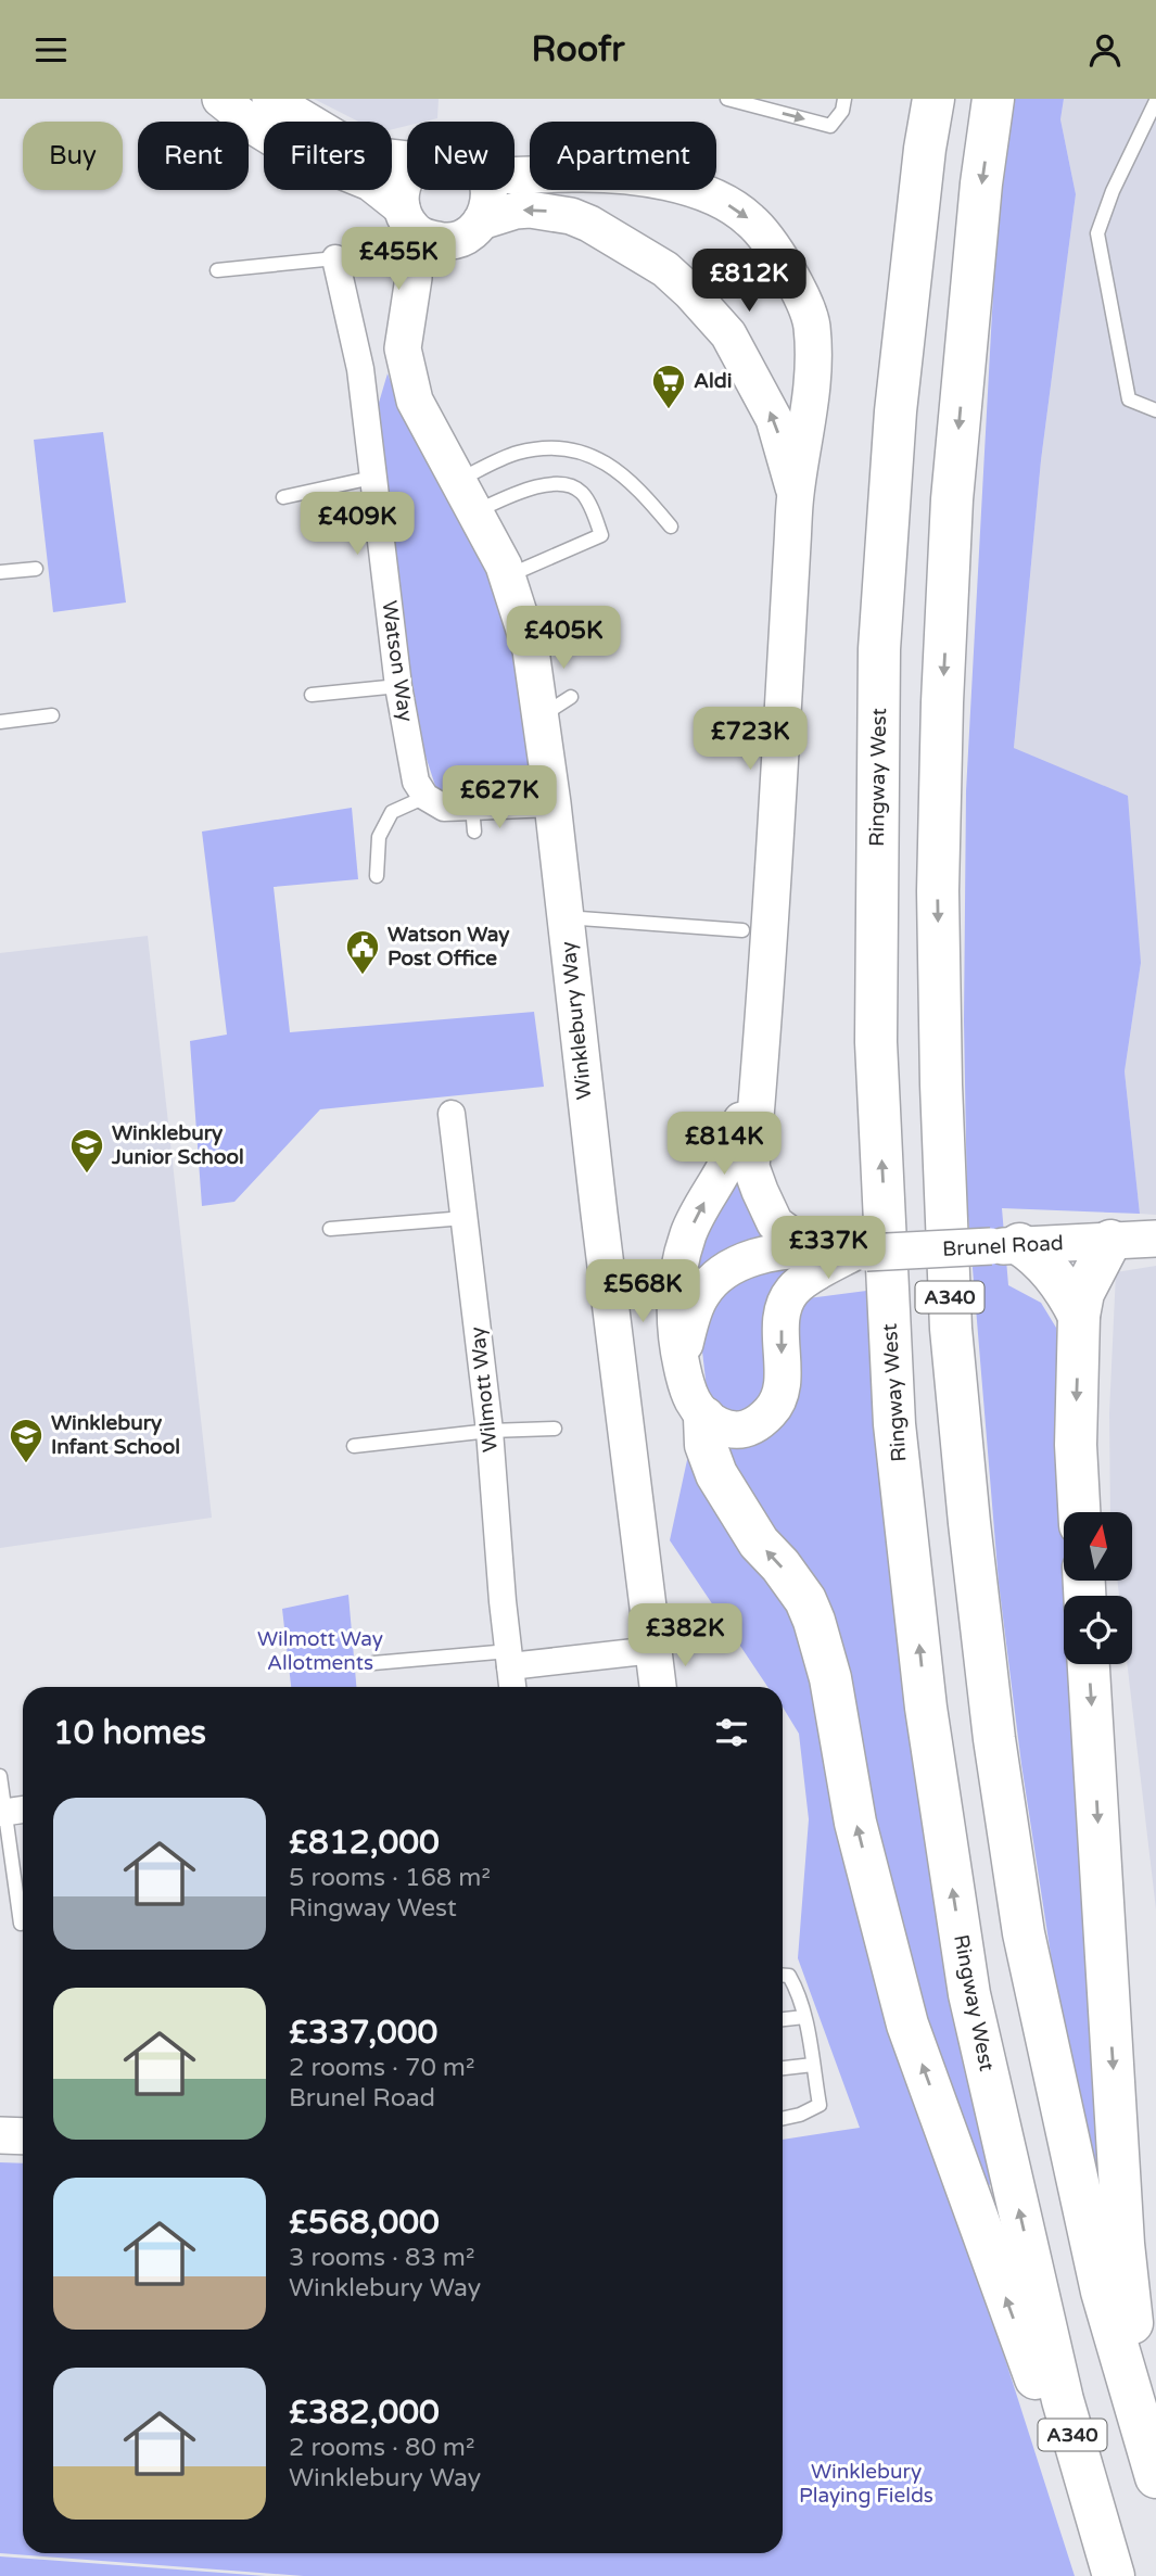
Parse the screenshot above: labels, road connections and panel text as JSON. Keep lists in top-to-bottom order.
{
  "streets": {
    "main road": ["Ringway West", "A340"],
    "street": [
      "Watson Way",
      "Winklebury Way",
      "Brunel Road",
      "Wilmott Way"
    ]
  },
  "parks": ["Wilmott Way Allotments", "Winklebury Playing Fields"],
  "places": {
    "supermarket": ["Aldi"],
    "public building": ["Watson Way Post Office"],
    "school or university": ["Winklebury Junior School", "Winklebury Infant School"]
  },
  "north": "top",
  "page": {
    "header": "Roofr",
    "chip": [
      "Buy",
      "Rent",
      "Filters",
      "New",
      "Apartment"
    ],
    "price": [
      "£455K",
      "£812K",
      "£409K",
      "£405K",
      "£723K",
      "£627K",
      "£814K",
      "£337K",
      "£568K",
      "£382K"
    ],
    "heading": "10 homes",
    "list": [
      {
        "name": "£812,000",
        "note": "5 rooms · 168 m² · Ringway West"
      },
      {
        "name": "£337,000",
        "note": "2 rooms · 70 m² · Brunel Road"
      },
      {
        "name": "£568,000",
        "note": "3 rooms · 83 m² · Winklebury Way"
      },
      {
        "name": "£382,000",
        "note": "2 rooms · 80 m² · Winklebury Way"
      }
    ]
  }
}
